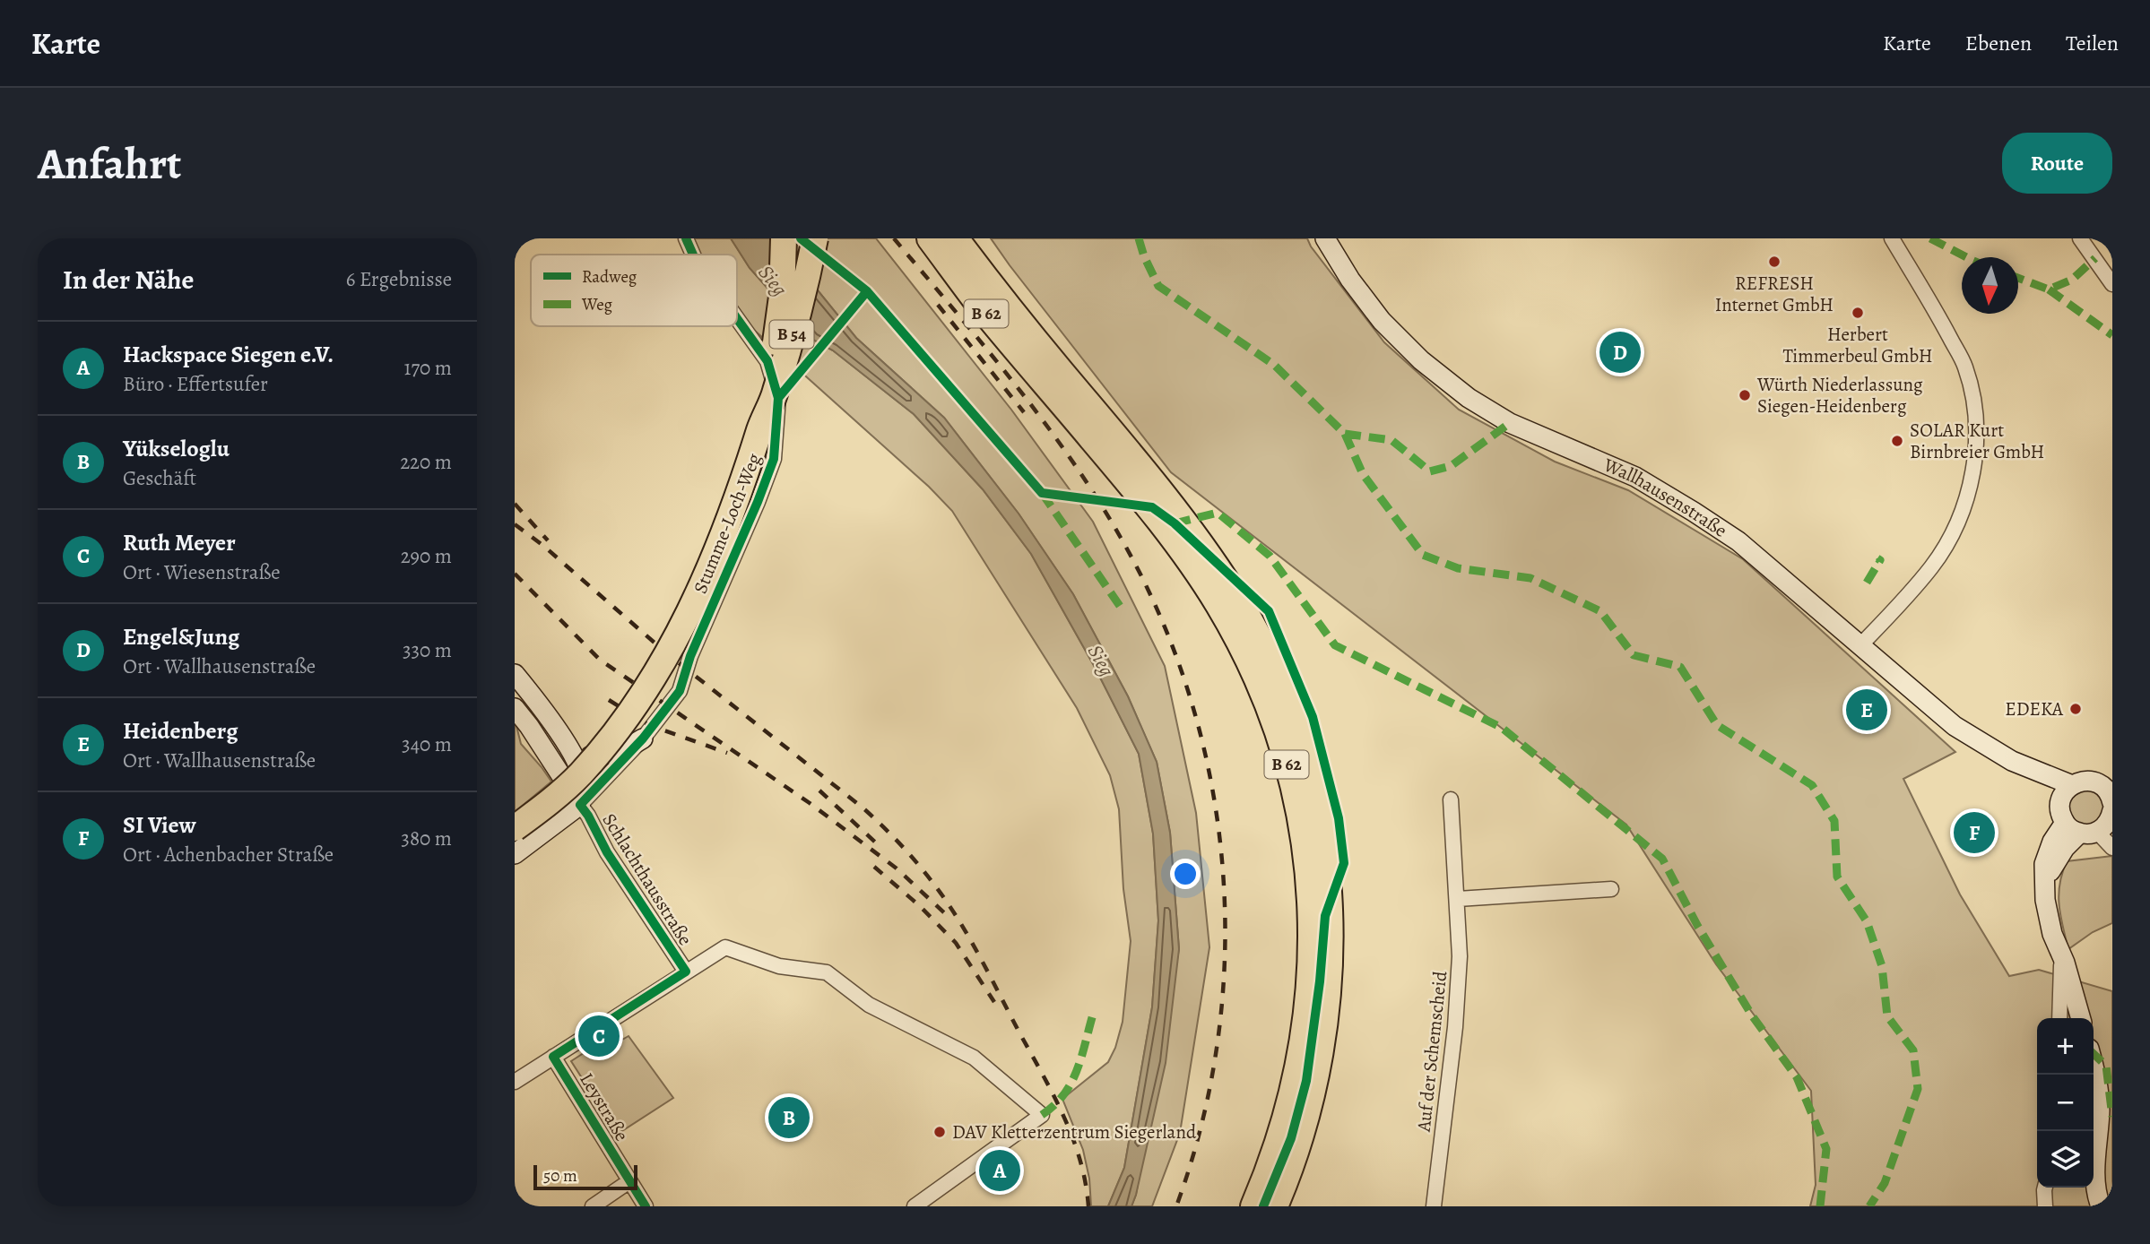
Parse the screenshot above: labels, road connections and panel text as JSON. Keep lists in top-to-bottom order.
{
  "streets": {
    "highway": ["B 62", "B 54"],
    "street": [
      "Wallhausenstraße",
      "Stumme-Loch-Weg",
      "Schlachthausstraße",
      "Auf der Schemscheid",
      "Leystraße"
    ]
  },
  "crossings": [
    ["Stumme-Loch-Weg", "Schlachthausstraße"]
  ],
  "water": ["Sieg"],
  "places": [
    "REFRESH Internet GmbH",
    "Herbert Timmerbeul GmbH",
    "Würth Niederlassung Siegen-Heidenberg",
    "SOLAR Kurt Birnbreier GmbH",
    "EDEKA",
    "DAV Kletterzentrum Siegerland"
  ],
  "legend": ["Radweg", "Weg"],
  "scale_bar": "50 m",
  "north": "bottom",
  "page": {
    "header": "Karte",
    "nav": ["Karte", "Ebenen", "Teilen"],
    "buttons": "Route",
    "title": "Anfahrt",
    "heading": ["In der Nähe", "6 Ergebnisse"],
    "list": [
      {
        "mark": "A",
        "name": "Hackspace Siegen e.V.",
        "note": "Büro · Effertsufer",
        "value": "170 m"
      },
      {
        "mark": "B",
        "name": "Yükseloglu",
        "note": "Geschäft",
        "value": "220 m"
      },
      {
        "mark": "C",
        "name": "Ruth Meyer",
        "note": "Ort · Wiesenstraße",
        "value": "290 m"
      },
      {
        "mark": "D",
        "name": "Engel&Jung",
        "note": "Ort · Wallhausenstraße",
        "value": "330 m"
      },
      {
        "mark": "E",
        "name": "Heidenberg",
        "note": "Ort · Wallhausenstraße",
        "value": "340 m"
      },
      {
        "mark": "F",
        "name": "SI View",
        "note": "Ort · Achenbacher Straße",
        "value": "380 m"
      }
    ],
    "pins": [
      "D",
      "E",
      "F",
      "C",
      "B",
      "A"
    ],
    "map_buttons": ["+", "−"],
    "scale": "50 m"
  }
}
